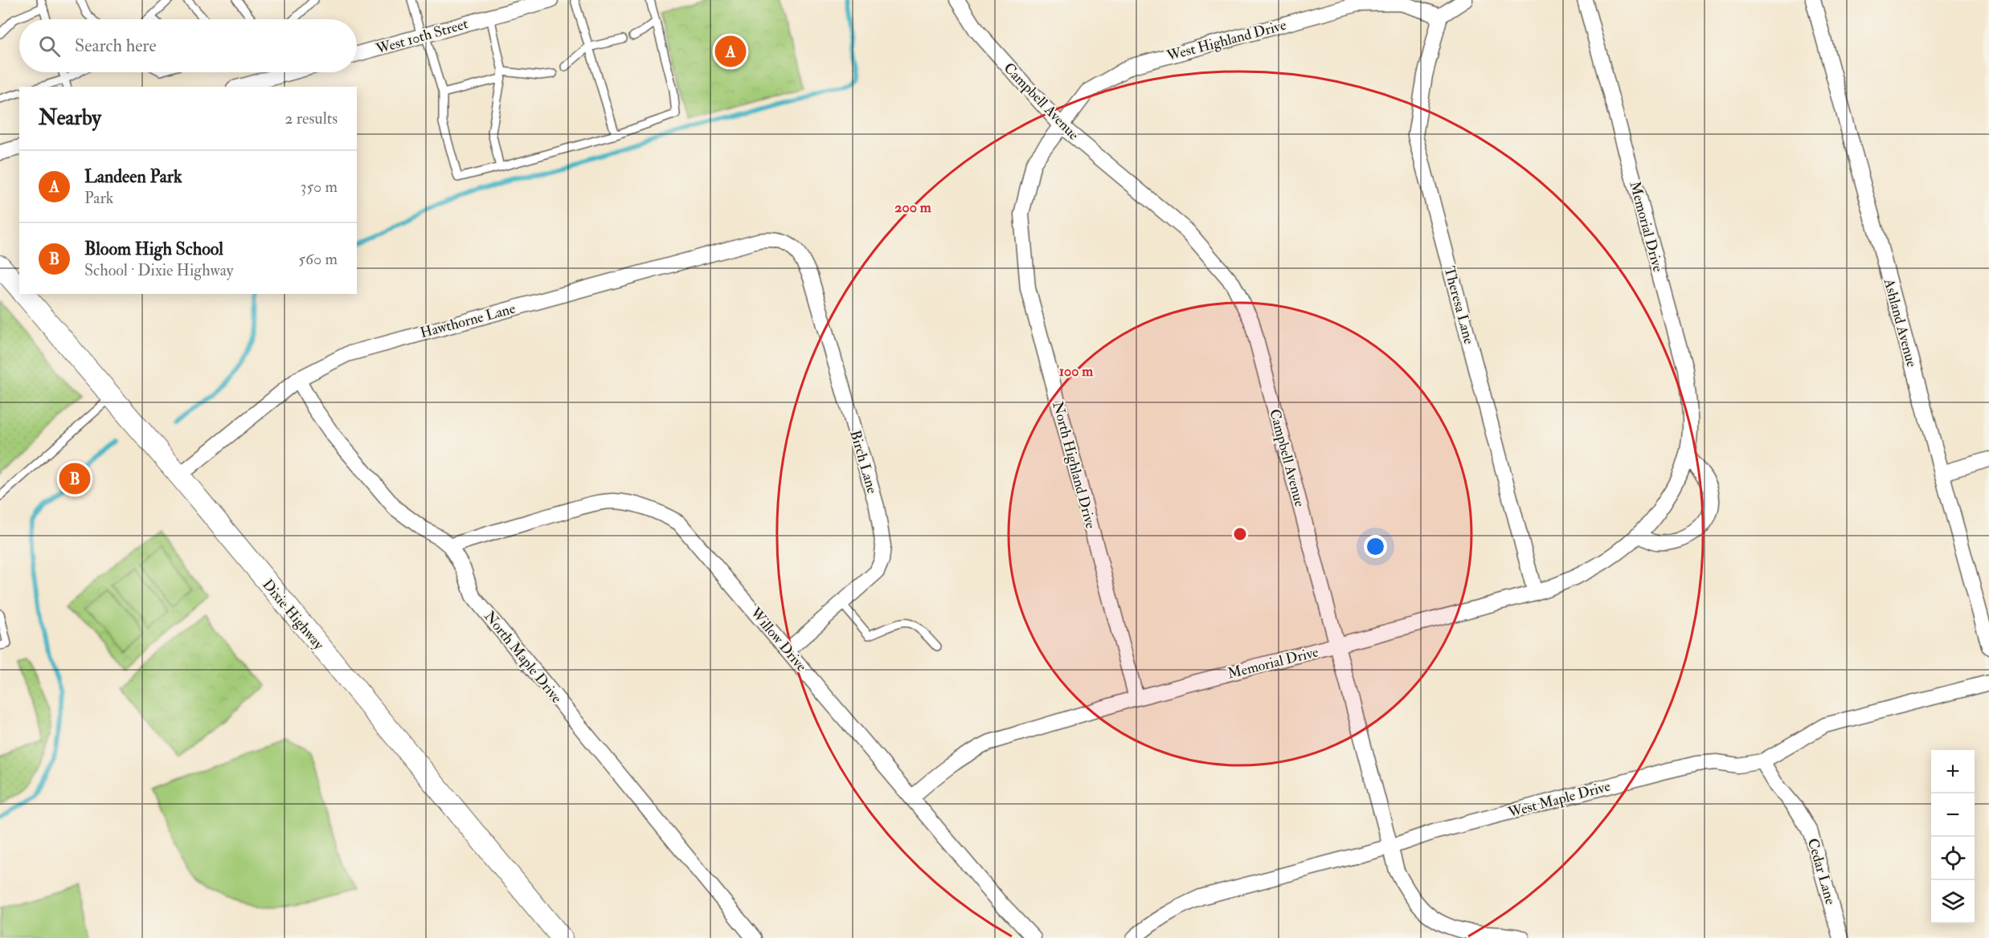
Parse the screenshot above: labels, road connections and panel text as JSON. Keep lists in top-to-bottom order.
{
  "streets": {
    "main road": ["Dixie Highway"],
    "street": [
      "West 10th Street",
      "West Highland Drive",
      "Campbell Avenue",
      "Memorial Drive",
      "Theresa Lane",
      "Hawthorne Lane",
      "Ashland Avenue",
      "Birch Lane",
      "North Highland Drive",
      "Willow Drive",
      "North Maple Drive",
      "West Maple Drive",
      "Cedar Lane"
    ]
  },
  "crossings": [
    ["West Highland Drive", "Campbell Avenue"],
    ["West Highland Drive", "Theresa Lane"],
    ["West Highland Drive", "North Highland Drive"],
    ["Campbell Avenue", "Memorial Drive"],
    ["Campbell Avenue", "North Highland Drive"],
    ["Campbell Avenue", "West Maple Drive"],
    ["Memorial Drive", "Theresa Lane"],
    ["Memorial Drive", "North Highland Drive"],
    ["Memorial Drive", "Willow Drive"],
    ["Hawthorne Lane", "Birch Lane"],
    ["Hawthorne Lane", "Dixie Highway"],
    ["Hawthorne Lane", "North Maple Drive"],
    ["Birch Lane", "Willow Drive"],
    ["Willow Drive", "North Maple Drive"],
    ["West Maple Drive", "Cedar Lane"]
  ],
  "page": {
    "search": "Search here",
    "pins": ["A", "B"],
    "heading": ["Nearby", "2 results"],
    "list": [
      {
        "mark": "A",
        "name": "Landeen Park",
        "note": "Park",
        "value": "350 m"
      },
      {
        "mark": "B",
        "name": "Bloom High School",
        "note": "School · Dixie Highway",
        "value": "560 m"
      }
    ],
    "map_buttons": ["+", "−"]
  },
  "rings": ["200 m", "100 m"]
}
